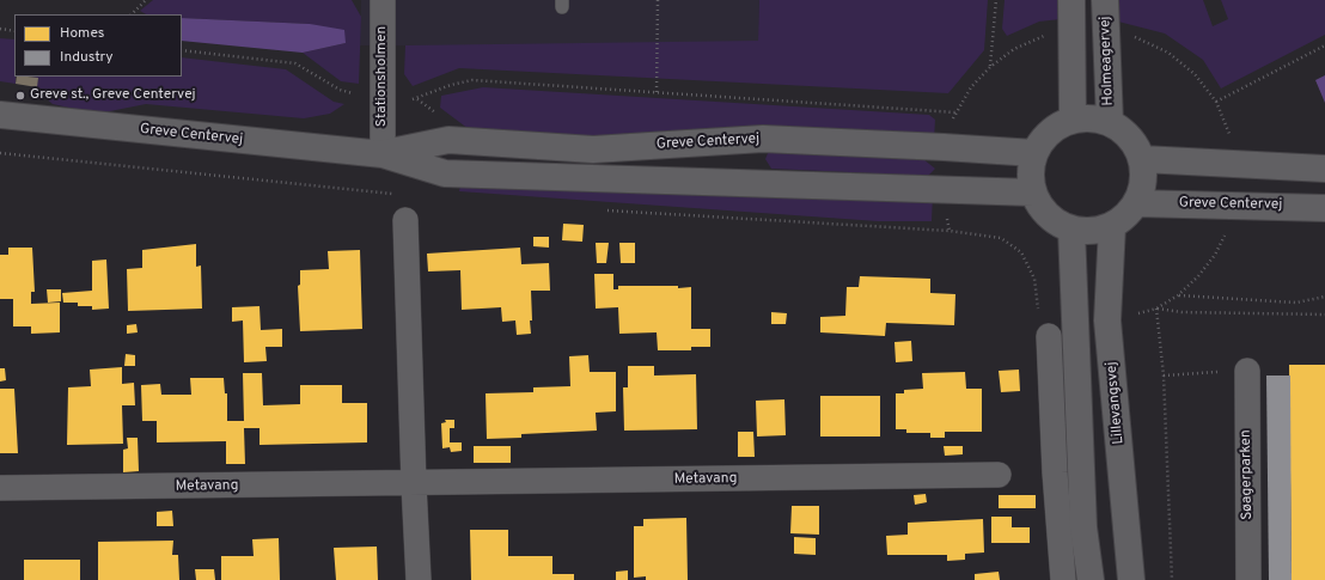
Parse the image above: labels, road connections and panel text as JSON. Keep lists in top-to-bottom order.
{
  "streets": {
    "street": [
      "Holmeagervej",
      "Stationsholmen",
      "Greve Centervej",
      "Lillevangsvej",
      "Søagerparken",
      "Metavang"
    ]
  },
  "crossings": [
    ["Holmeagervej", "Greve Centervej"],
    ["Holmeagervej", "Lillevangsvej"],
    ["Stationsholmen", "Greve Centervej"],
    ["Greve Centervej", "Lillevangsvej"]
  ],
  "places": ["Greve st., Greve Centervej"],
  "legend": ["Homes", "Industry"]
}
